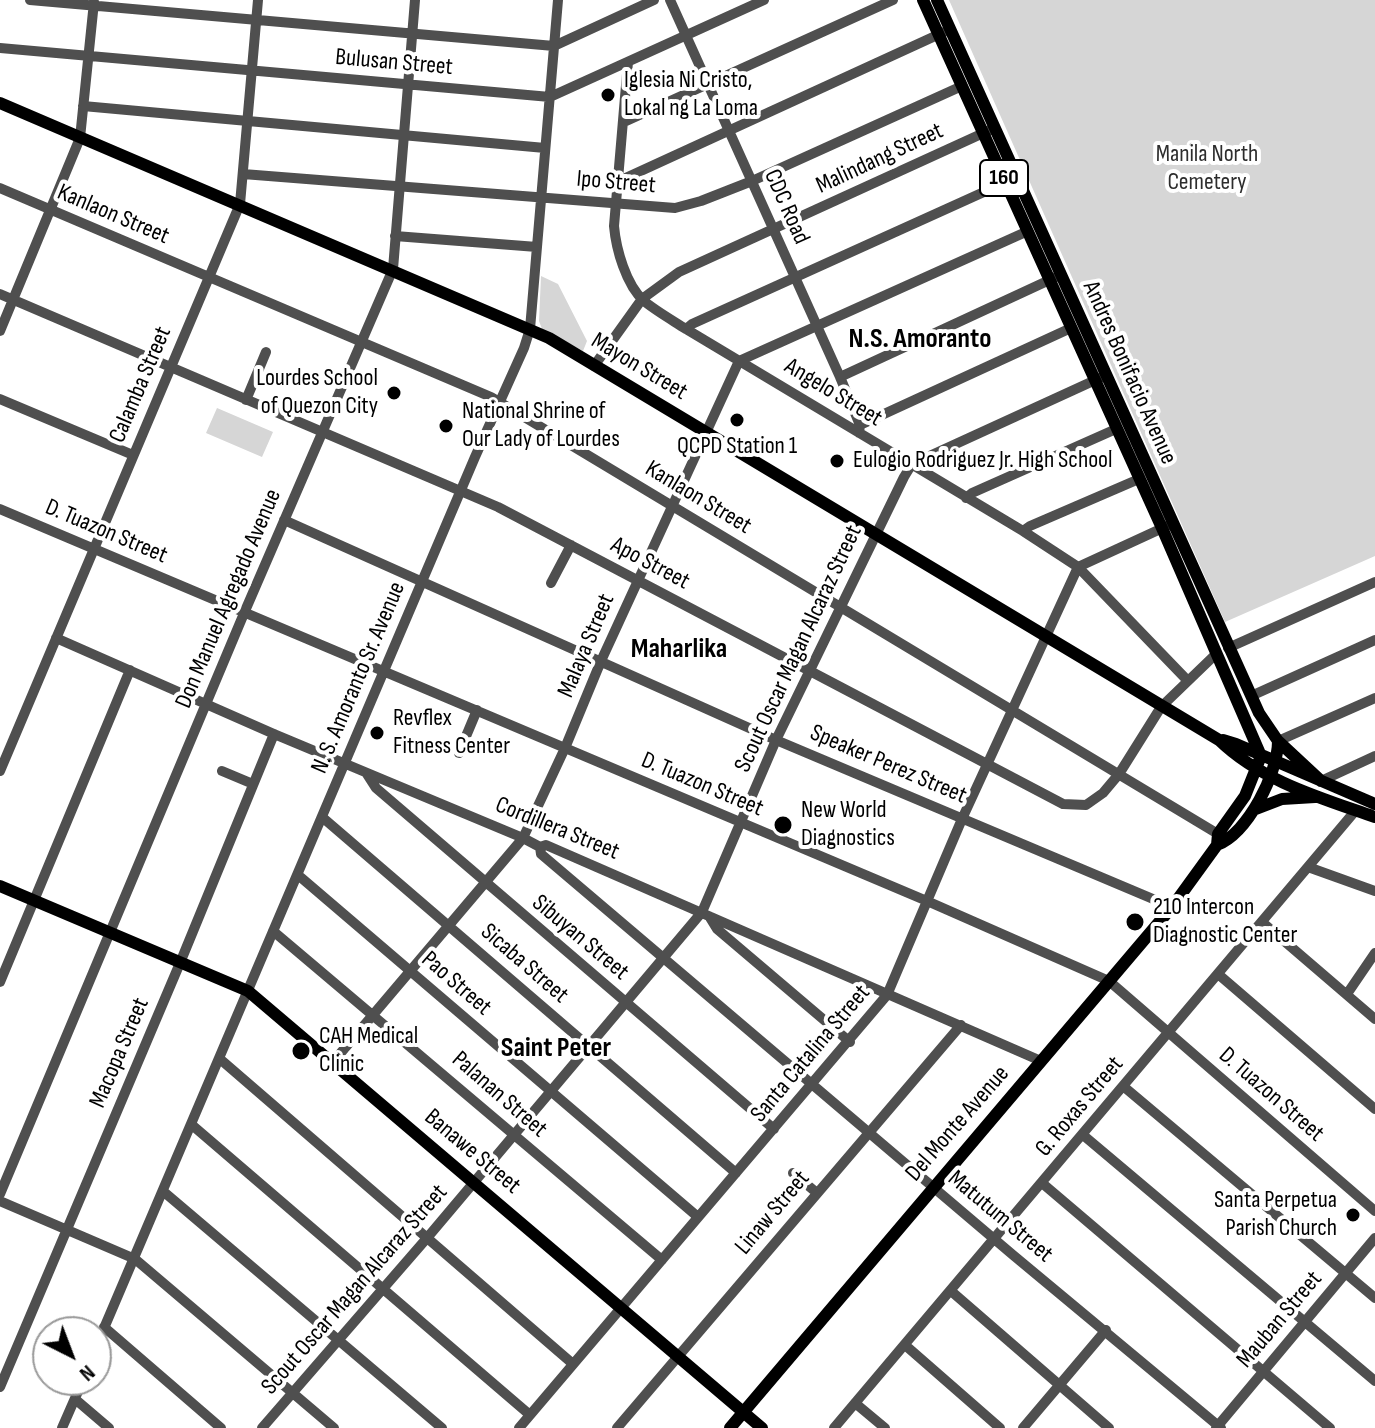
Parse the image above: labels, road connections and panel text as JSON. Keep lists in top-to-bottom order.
{
  "streets": {
    "main road": [
      "160",
      "Mayon Street",
      "Andres Bonifacio Avenue",
      "Del Monte Avenue",
      "Banawe Street"
    ],
    "street": [
      "Bulusan Street",
      "Malindang Street",
      "Ipo Street",
      "CDC Road",
      "Kanlaon Street",
      "Calamba Street",
      "Angelo Street",
      "D. Tuazon Street",
      "Apo Street",
      "Don Manuel Agregado Avenue",
      "Malaya Street",
      "Scout Oscar Magan Alcaraz Street",
      "N. S. Amoranto Sr. Avenue",
      "Speaker Perez Street",
      "Cordillera Street",
      "Sibuyan Street",
      "Sicaba Street",
      "Pao Street",
      "Macopa Street",
      "Santa Catalina Street",
      "Palanan Street",
      "G. Roxas Street",
      "Linaw Street",
      "Matutum Street",
      "Mauban Street"
    ]
  },
  "crossings": [
    ["Bulusan Street", "CDC Road"],
    ["Bulusan Street", "Calamba Street"],
    ["Bulusan Street", "Angelo Street"],
    ["Bulusan Street", "Don Manuel Agregado Avenue"],
    ["Bulusan Street", "N. S. Amoranto Sr. Avenue"],
    ["Malindang Street", "CDC Road"],
    ["Malindang Street", "Mayon Street"],
    ["Malindang Street", "Andres Bonifacio Avenue"],
    ["Malindang Street", "Angelo Street"],
    ["Ipo Street", "CDC Road"],
    ["Ipo Street", "Andres Bonifacio Avenue"],
    ["Ipo Street", "Calamba Street"],
    ["Ipo Street", "Angelo Street"],
    ["Ipo Street", "Don Manuel Agregado Avenue"],
    ["Ipo Street", "N. S. Amoranto Sr. Avenue"],
    ["CDC Road", "Angelo Street"],
    ["Kanlaon Street", "Calamba Street"],
    ["Kanlaon Street", "Apo Street"],
    ["Kanlaon Street", "Don Manuel Agregado Avenue"],
    ["Kanlaon Street", "Malaya Street"],
    ["Kanlaon Street", "Scout Oscar Magan Alcaraz Street"],
    ["Kanlaon Street", "N. S. Amoranto Sr. Avenue"],
    ["Kanlaon Street", "Santa Catalina Street"],
    ["Kanlaon Street", "Del Monte Avenue"],
    ["Mayon Street", "Andres Bonifacio Avenue"],
    ["Mayon Street", "Calamba Street"],
    ["Mayon Street", "Apo Street"],
    ["Mayon Street", "Don Manuel Agregado Avenue"],
    ["Mayon Street", "Malaya Street"],
    ["Mayon Street", "Scout Oscar Magan Alcaraz Street"],
    ["Mayon Street", "N. S. Amoranto Sr. Avenue"],
    ["Mayon Street", "Santa Catalina Street"],
    ["Mayon Street", "Del Monte Avenue"],
    ["Andres Bonifacio Avenue", "Apo Street"],
    ["Andres Bonifacio Avenue", "Del Monte Avenue"],
    ["Calamba Street", "D. Tuazon Street"],
    ["Calamba Street", "Apo Street"],
    ["Calamba Street", "Cordillera Street"],
    ["Angelo Street", "Apo Street"],
    ["Angelo Street", "Malaya Street"],
    ["Angelo Street", "Scout Oscar Magan Alcaraz Street"],
    ["Angelo Street", "Santa Catalina Street"],
    ["D. Tuazon Street", "Don Manuel Agregado Avenue"],
    ["D. Tuazon Street", "Malaya Street"],
    ["D. Tuazon Street", "Scout Oscar Magan Alcaraz Street"],
    ["D. Tuazon Street", "N. S. Amoranto Sr. Avenue"],
    ["D. Tuazon Street", "Santa Catalina Street"],
    ["D. Tuazon Street", "G. Roxas Street"],
    ["D. Tuazon Street", "Del Monte Avenue"],
    ["Apo Street", "Don Manuel Agregado Avenue"],
    ["Apo Street", "Malaya Street"],
    ["Apo Street", "Scout Oscar Magan Alcaraz Street"],
    ["Apo Street", "N. S. Amoranto Sr. Avenue"],
    ["Apo Street", "Santa Catalina Street"],
    ["Don Manuel Agregado Avenue", "Speaker Perez Street"],
    ["Don Manuel Agregado Avenue", "Cordillera Street"],
    ["Don Manuel Agregado Avenue", "Banawe Street"],
    ["Malaya Street", "Speaker Perez Street"],
    ["Malaya Street", "Cordillera Street"],
    ["Malaya Street", "Sibuyan Street"],
    ["Malaya Street", "Sicaba Street"],
    ["Malaya Street", "Pao Street"],
    ["Malaya Street", "Palanan Street"],
    ["Malaya Street", "Banawe Street"],
    ["Scout Oscar Magan Alcaraz Street", "Speaker Perez Street"],
    ["Scout Oscar Magan Alcaraz Street", "Cordillera Street"],
    ["Scout Oscar Magan Alcaraz Street", "Sibuyan Street"],
    ["Scout Oscar Magan Alcaraz Street", "Sicaba Street"],
    ["Scout Oscar Magan Alcaraz Street", "Pao Street"],
    ["Scout Oscar Magan Alcaraz Street", "Palanan Street"],
    ["Scout Oscar Magan Alcaraz Street", "Banawe Street"],
    ["Scout Oscar Magan Alcaraz Street", "Matutum Street"],
    ["N. S. Amoranto Sr. Avenue", "Speaker Perez Street"],
    ["N. S. Amoranto Sr. Avenue", "Cordillera Street"],
    ["N. S. Amoranto Sr. Avenue", "Sicaba Street"],
    ["N. S. Amoranto Sr. Avenue", "Pao Street"],
    ["N. S. Amoranto Sr. Avenue", "Palanan Street"],
    ["N. S. Amoranto Sr. Avenue", "Banawe Street"],
    ["Speaker Perez Street", "Santa Catalina Street"],
    ["Speaker Perez Street", "Del Monte Avenue"],
    ["Cordillera Street", "Sibuyan Street"],
    ["Cordillera Street", "Macopa Street"],
    ["Cordillera Street", "Santa Catalina Street"],
    ["Cordillera Street", "Del Monte Avenue"],
    ["Cordillera Street", "Linaw Street"],
    ["Cordillera Street", "Matutum Street"],
    ["Sibuyan Street", "Santa Catalina Street"],
    ["Sicaba Street", "Santa Catalina Street"],
    ["Pao Street", "Santa Catalina Street"],
    ["Macopa Street", "Banawe Street"],
    ["Santa Catalina Street", "Palanan Street"],
    ["Santa Catalina Street", "Banawe Street"],
    ["Santa Catalina Street", "Matutum Street"],
    ["G. Roxas Street", "Matutum Street"],
    ["Del Monte Avenue", "Banawe Street"],
    ["Del Monte Avenue", "Matutum Street"],
    ["Banawe Street", "Linaw Street"],
    ["Linaw Street", "Matutum Street"],
    ["Matutum Street", "Mauban Street"]
  ],
  "districts": ["N.S. Amoranto", "Maharlika", "Saint Peter"],
  "parks": ["Manila North Cemetery"],
  "places": [
    "Iglesia Ni Cristo, Lokal ng La Loma",
    "Lourdes School of Quezon City",
    "QCPD Station 1",
    "National Shrine of Our Lady of Lourdes",
    "Eulogio Rodriguez Jr. High School",
    "Revflex Fitness Center",
    "New World Diagnostics",
    "210 Intercon Diagnostic Center",
    "CAH Medical Clinic",
    "Santa Perpetua Parish Church"
  ],
  "north": "bottom right"
}
